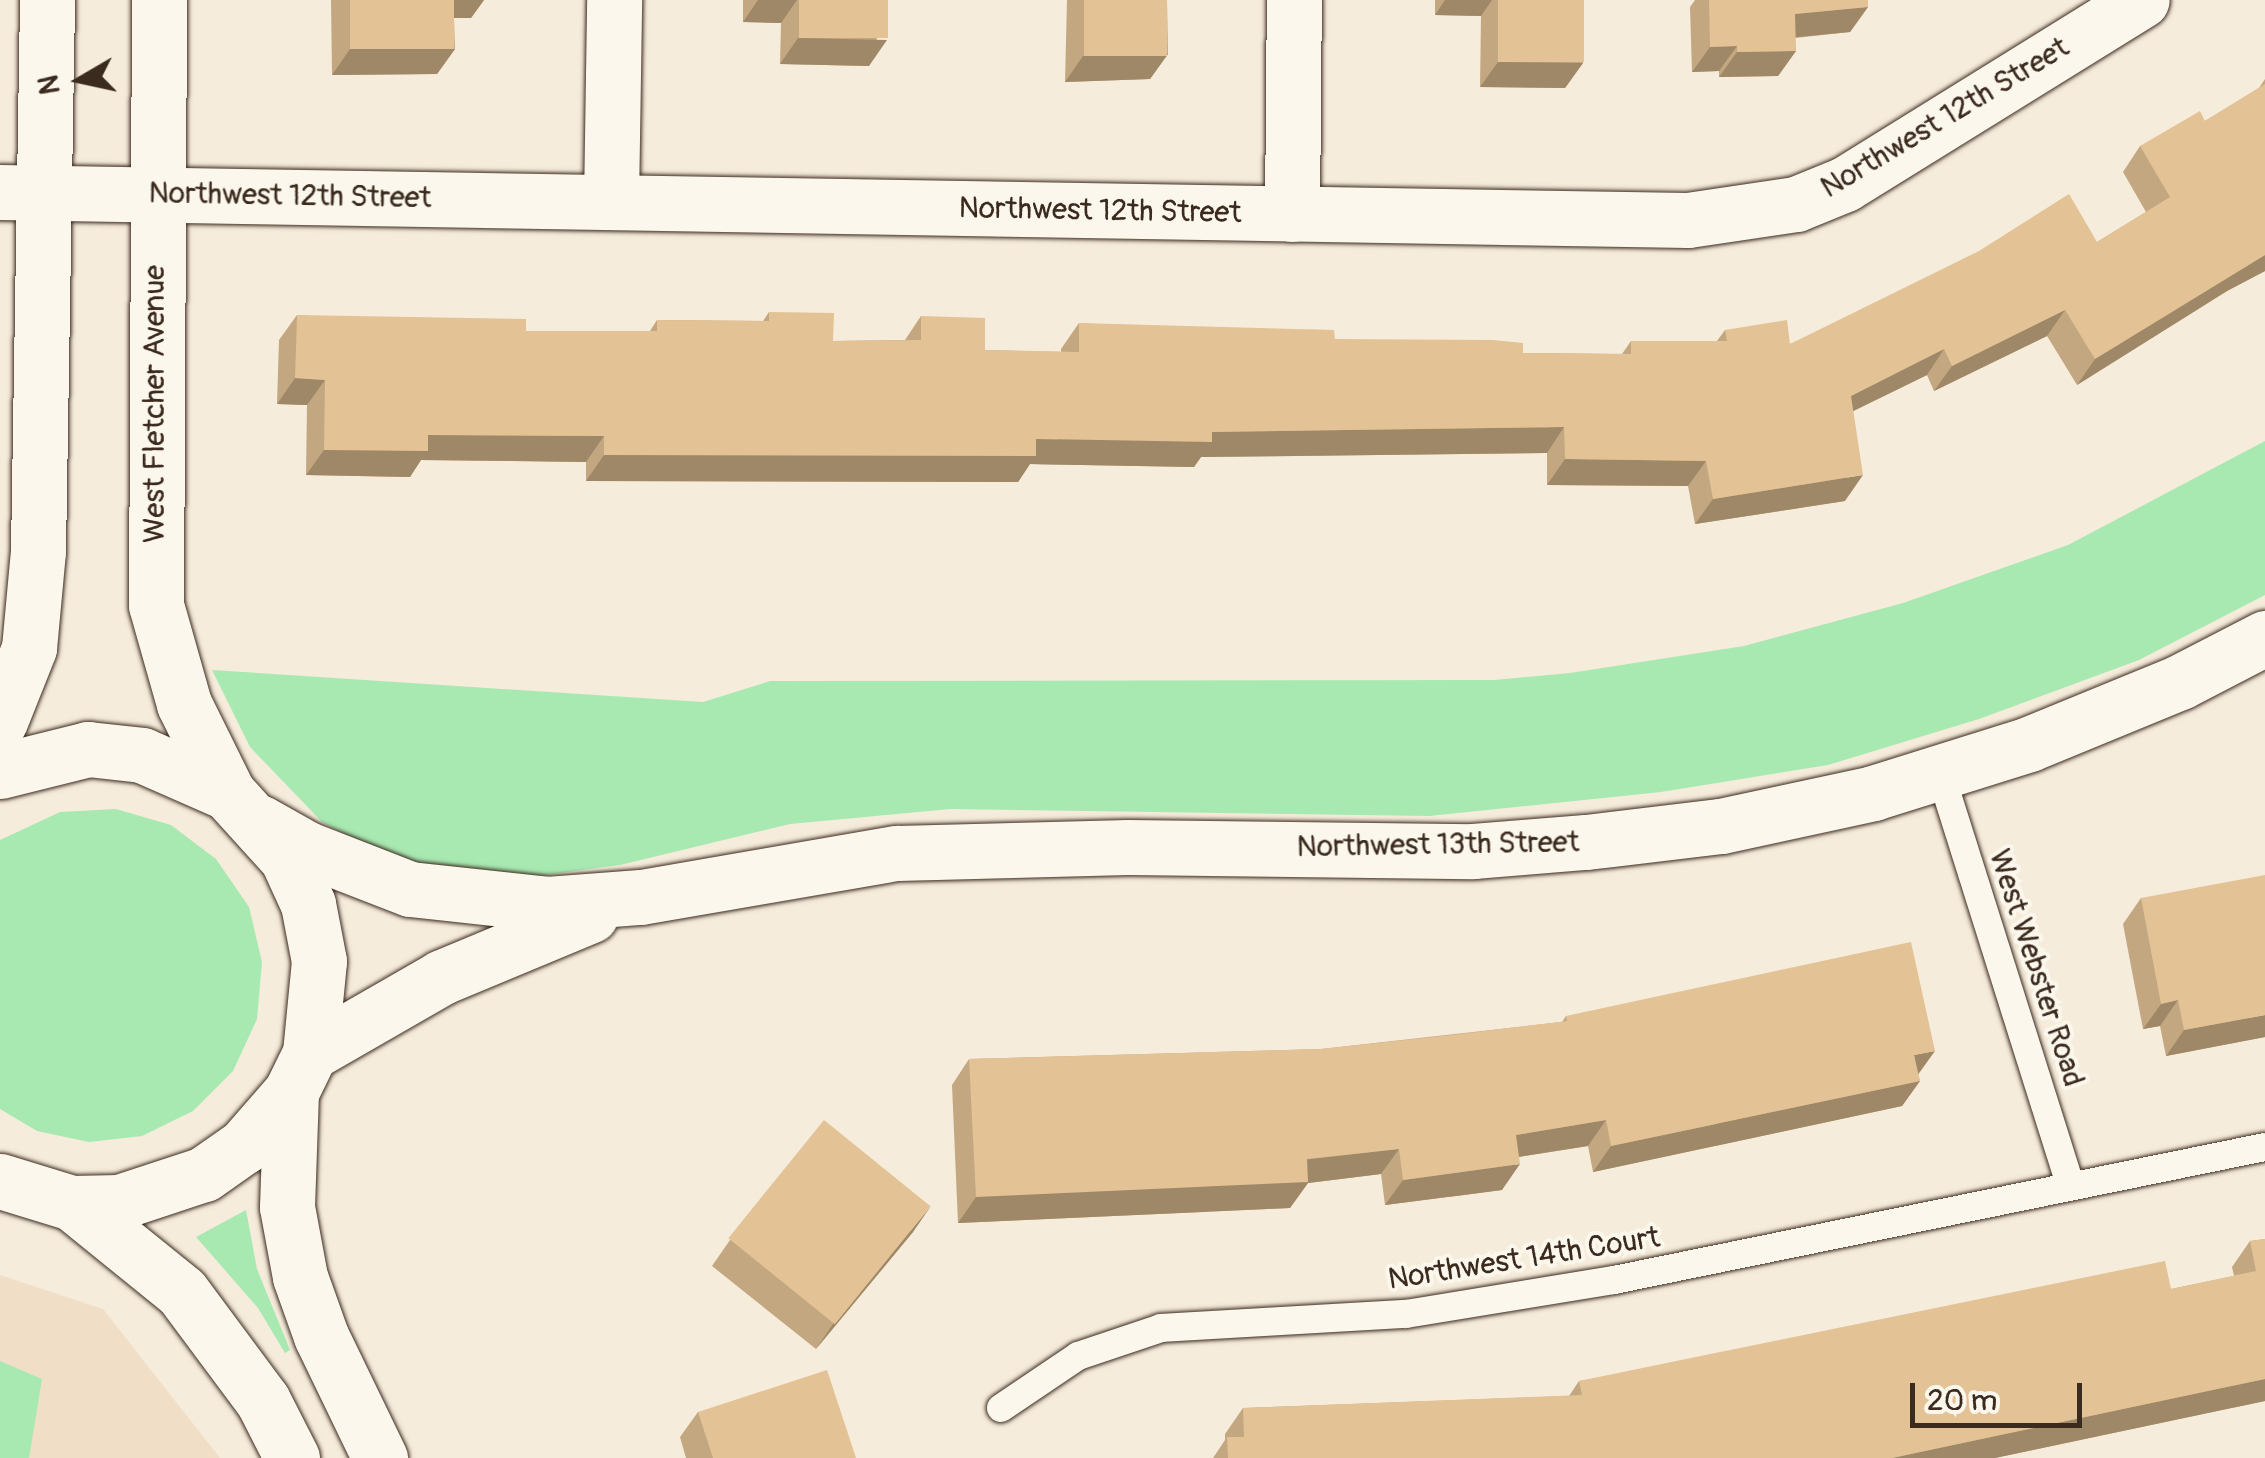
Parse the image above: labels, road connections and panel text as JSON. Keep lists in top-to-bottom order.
{
  "streets": {
    "main road": ["Northwest 12th Street", "West Fletcher Avenue", "Northwest 13th Street"],
    "lane": ["West Webster Road", "Northwest 14th Court"]
  },
  "crossings": [
    ["Northwest 12th Street", "West Fletcher Avenue"],
    ["West Fletcher Avenue", "Northwest 13th Street"],
    ["Northwest 13th Street", "West Webster Road"],
    ["West Webster Road", "Northwest 14th Court"]
  ],
  "scale_bar": "20 m",
  "north": "left"
}
